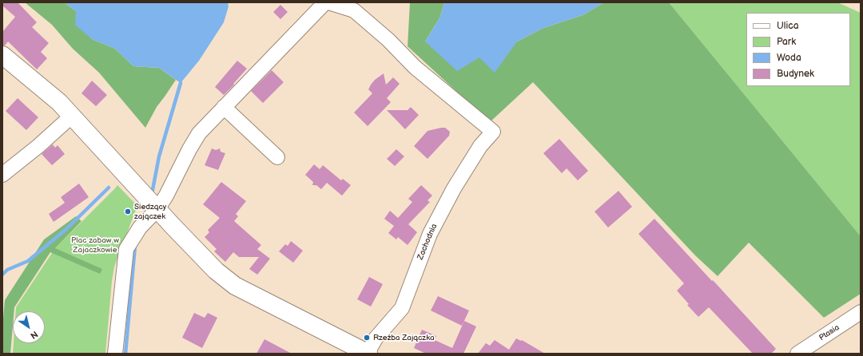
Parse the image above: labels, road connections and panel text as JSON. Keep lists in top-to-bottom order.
{
  "streets": {
    "street": ["Zachodnia", "Ptasia"]
  },
  "parks": ["Plac zabaw w Zajaczkowie"],
  "places": ["Siedzący zajączek", "Rzeźba Zajączka"],
  "legend": [
    "Ulica",
    "Park",
    "Woda",
    "Budynek"
  ],
  "north": "bottom right"
}
